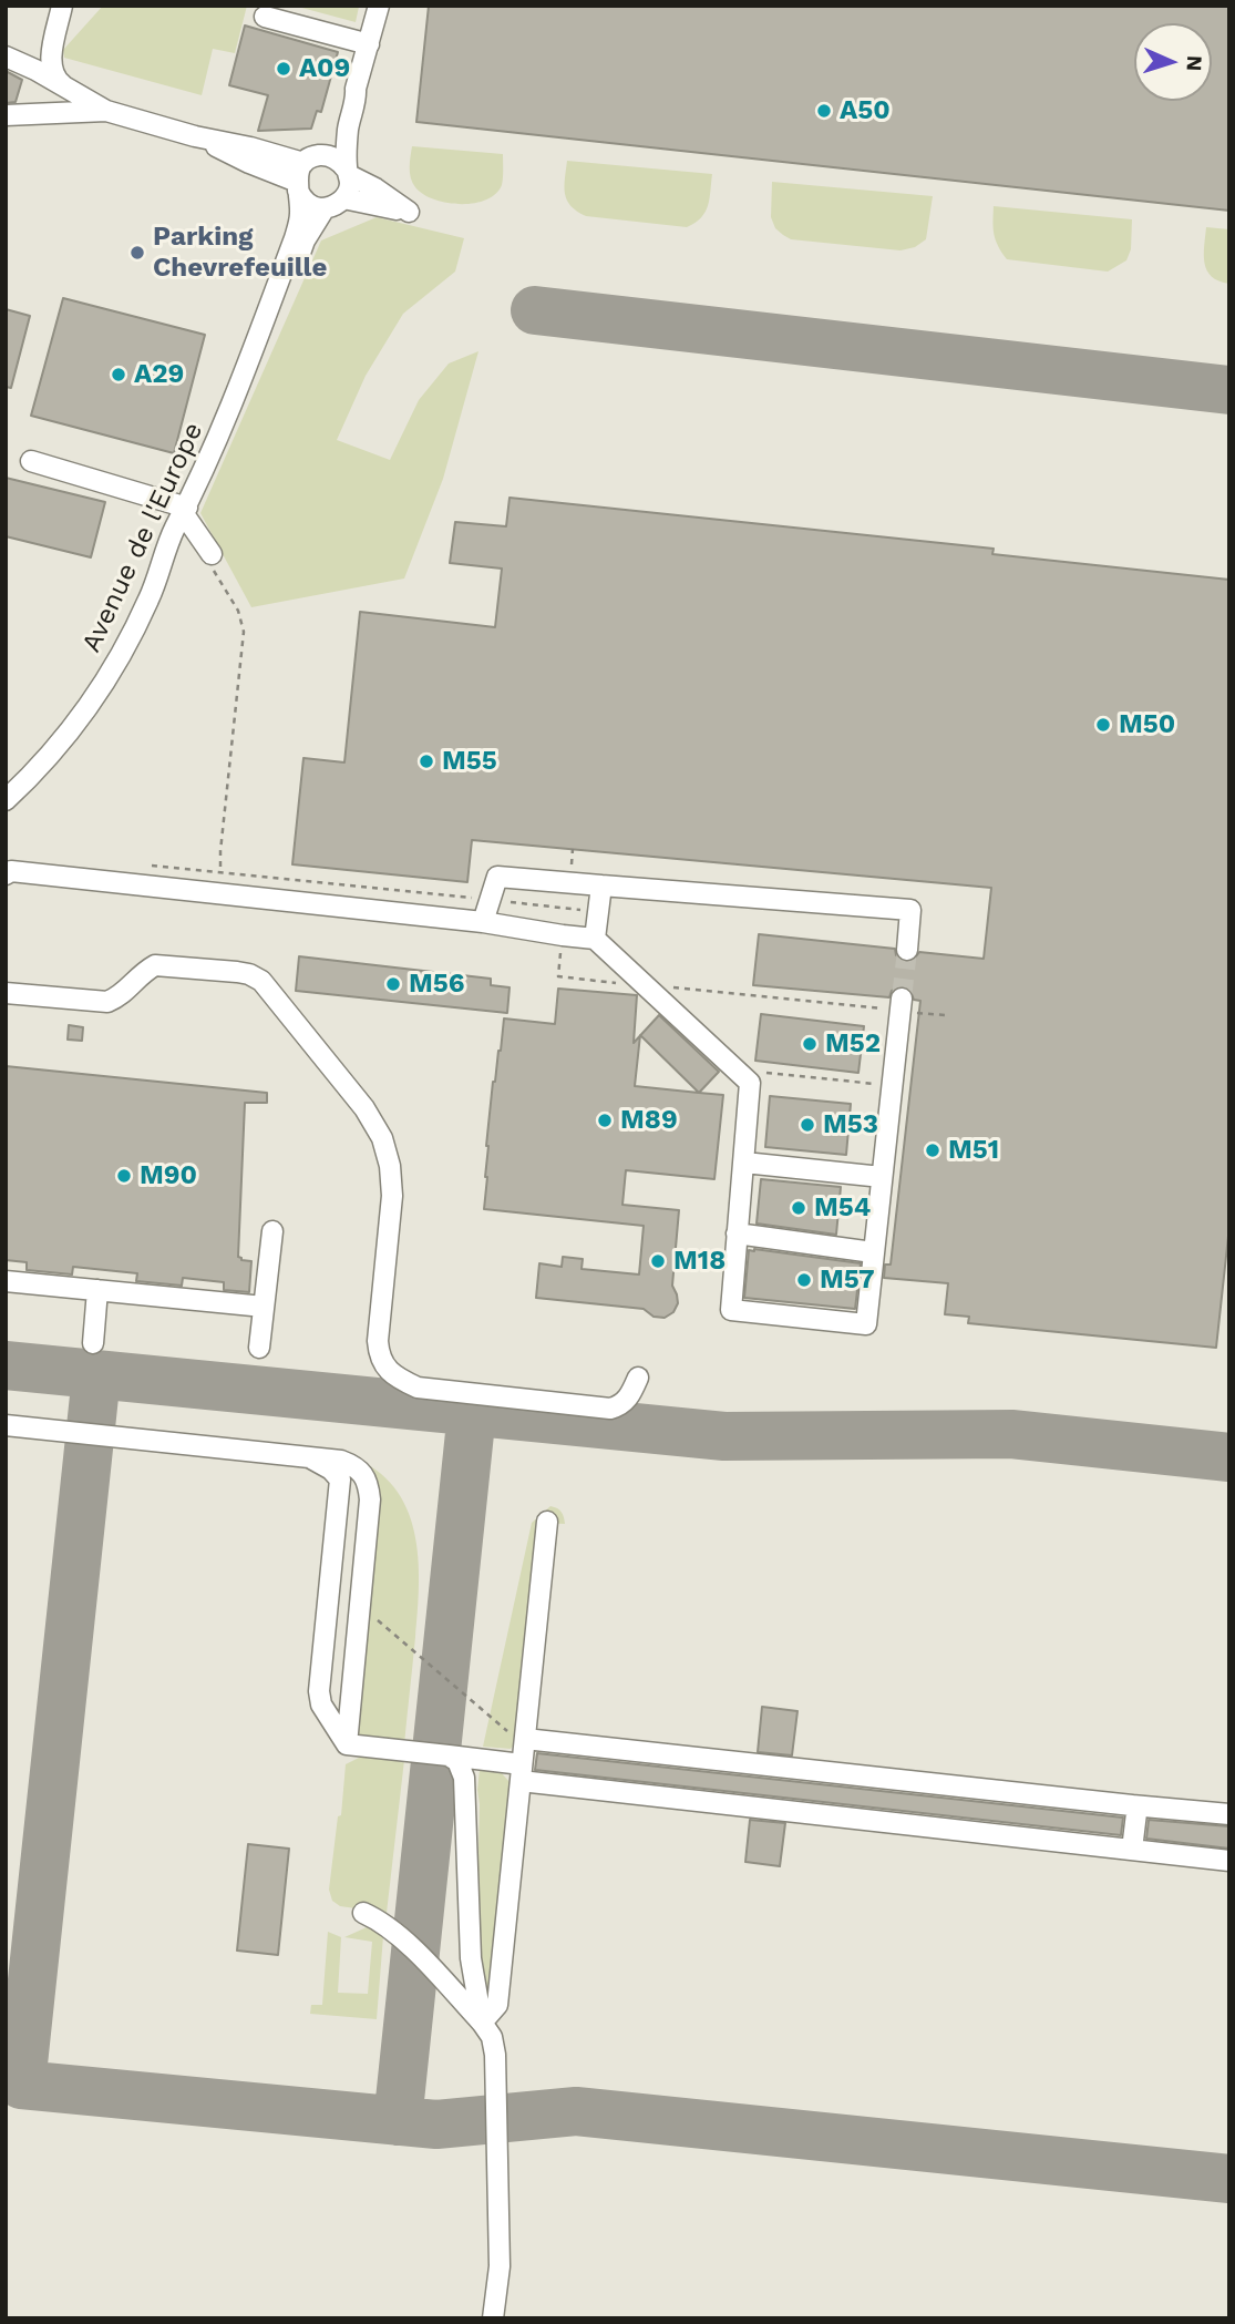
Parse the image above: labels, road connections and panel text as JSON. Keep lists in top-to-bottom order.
{
  "streets": {
    "lane": ["Avenue de l'Europe"]
  },
  "places": [
    "A09",
    "A50",
    "Parking Chevrefeuille",
    "A29",
    "M50",
    "M55",
    "M56",
    "M52",
    "M89",
    "M53",
    "M51",
    "M90",
    "M54",
    "M18",
    "M57"
  ],
  "north": "right"
}
